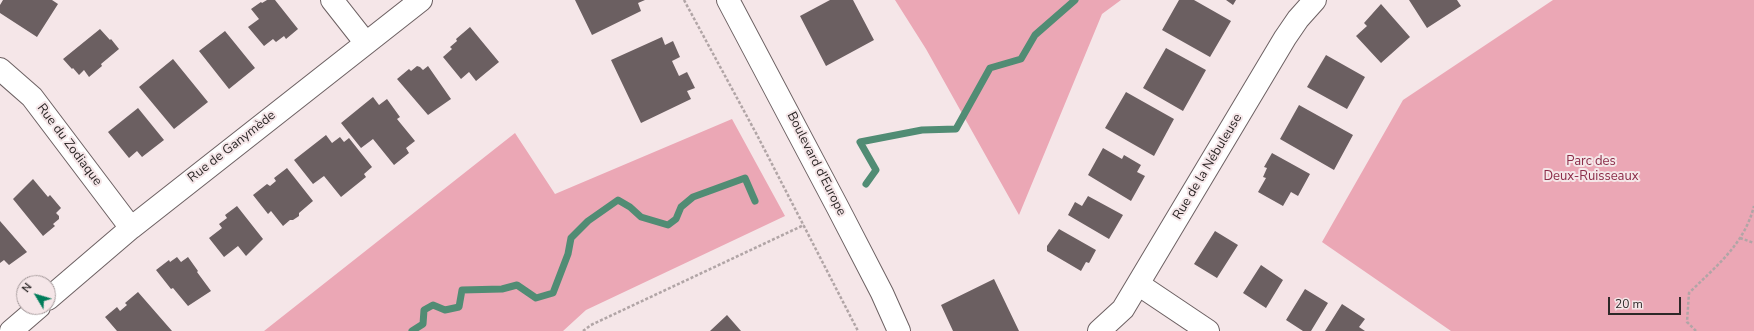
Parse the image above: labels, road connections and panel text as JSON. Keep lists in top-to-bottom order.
{
  "streets": {
    "street": [
      "Rue du Zodiaque",
      "Rue de Ganymède",
      "Boulevard d'Europe",
      "Rue de la Nébuleuse"
    ]
  },
  "crossings": [
    ["Rue du Zodiaque", "Rue de Ganymède"]
  ],
  "parks": ["Parc des Deux-Ruisseaux"],
  "scale_bar": "20 m",
  "north": "top left"
}
